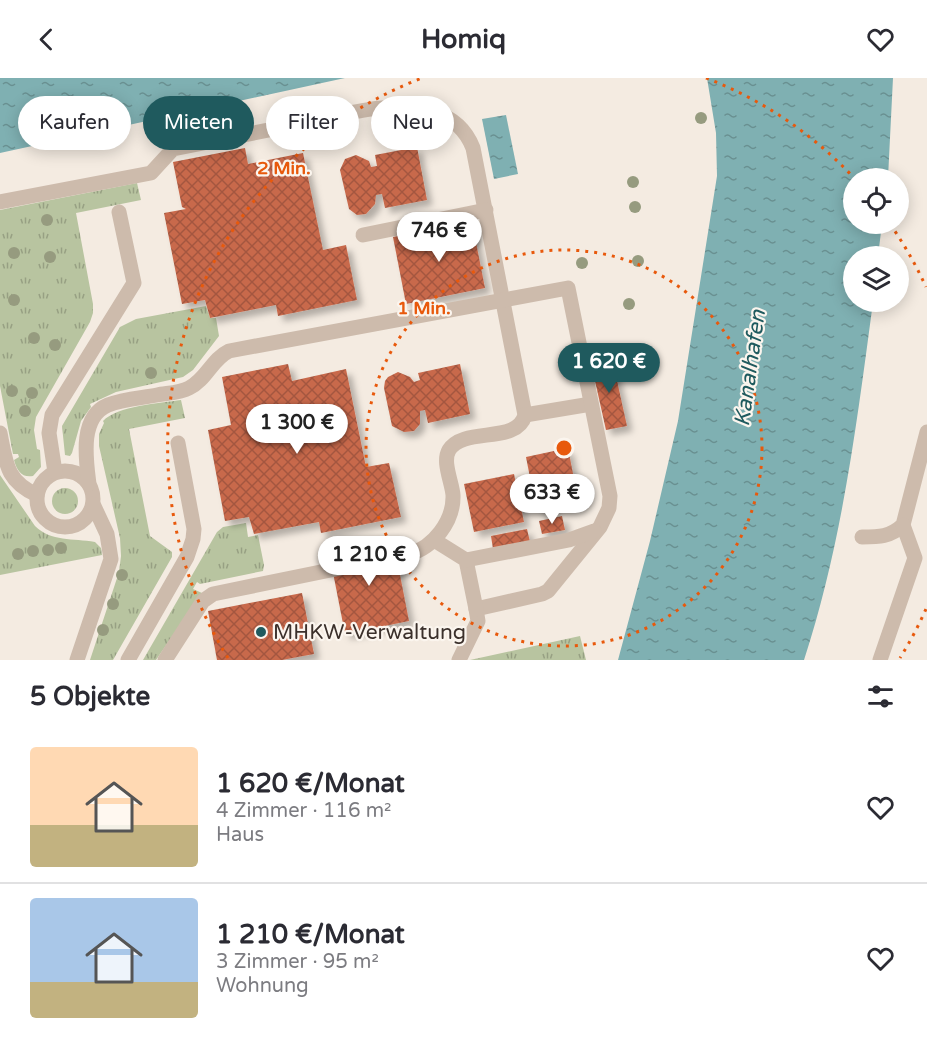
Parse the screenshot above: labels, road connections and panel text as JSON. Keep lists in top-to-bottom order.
{
  "water": ["Kanalhafen"],
  "places": ["MHKW-Verwaltung"],
  "page": {
    "header": "Homiq",
    "chip": [
      "Kaufen",
      "Mieten",
      "Filter",
      "Neu"
    ],
    "price": [
      "746 €",
      "1 620 €",
      "1 300 €",
      "633 €",
      "1 210 €"
    ],
    "heading": "5 Objekte",
    "list": [
      {
        "name": "1 620 €/Monat",
        "note": "4 Zimmer · 116 m² · Haus"
      },
      {
        "name": "1 210 €/Monat",
        "note": "3 Zimmer · 95 m² · Wohnung"
      }
    ]
  },
  "rings": ["2 Min.", "1 Min."]
}
